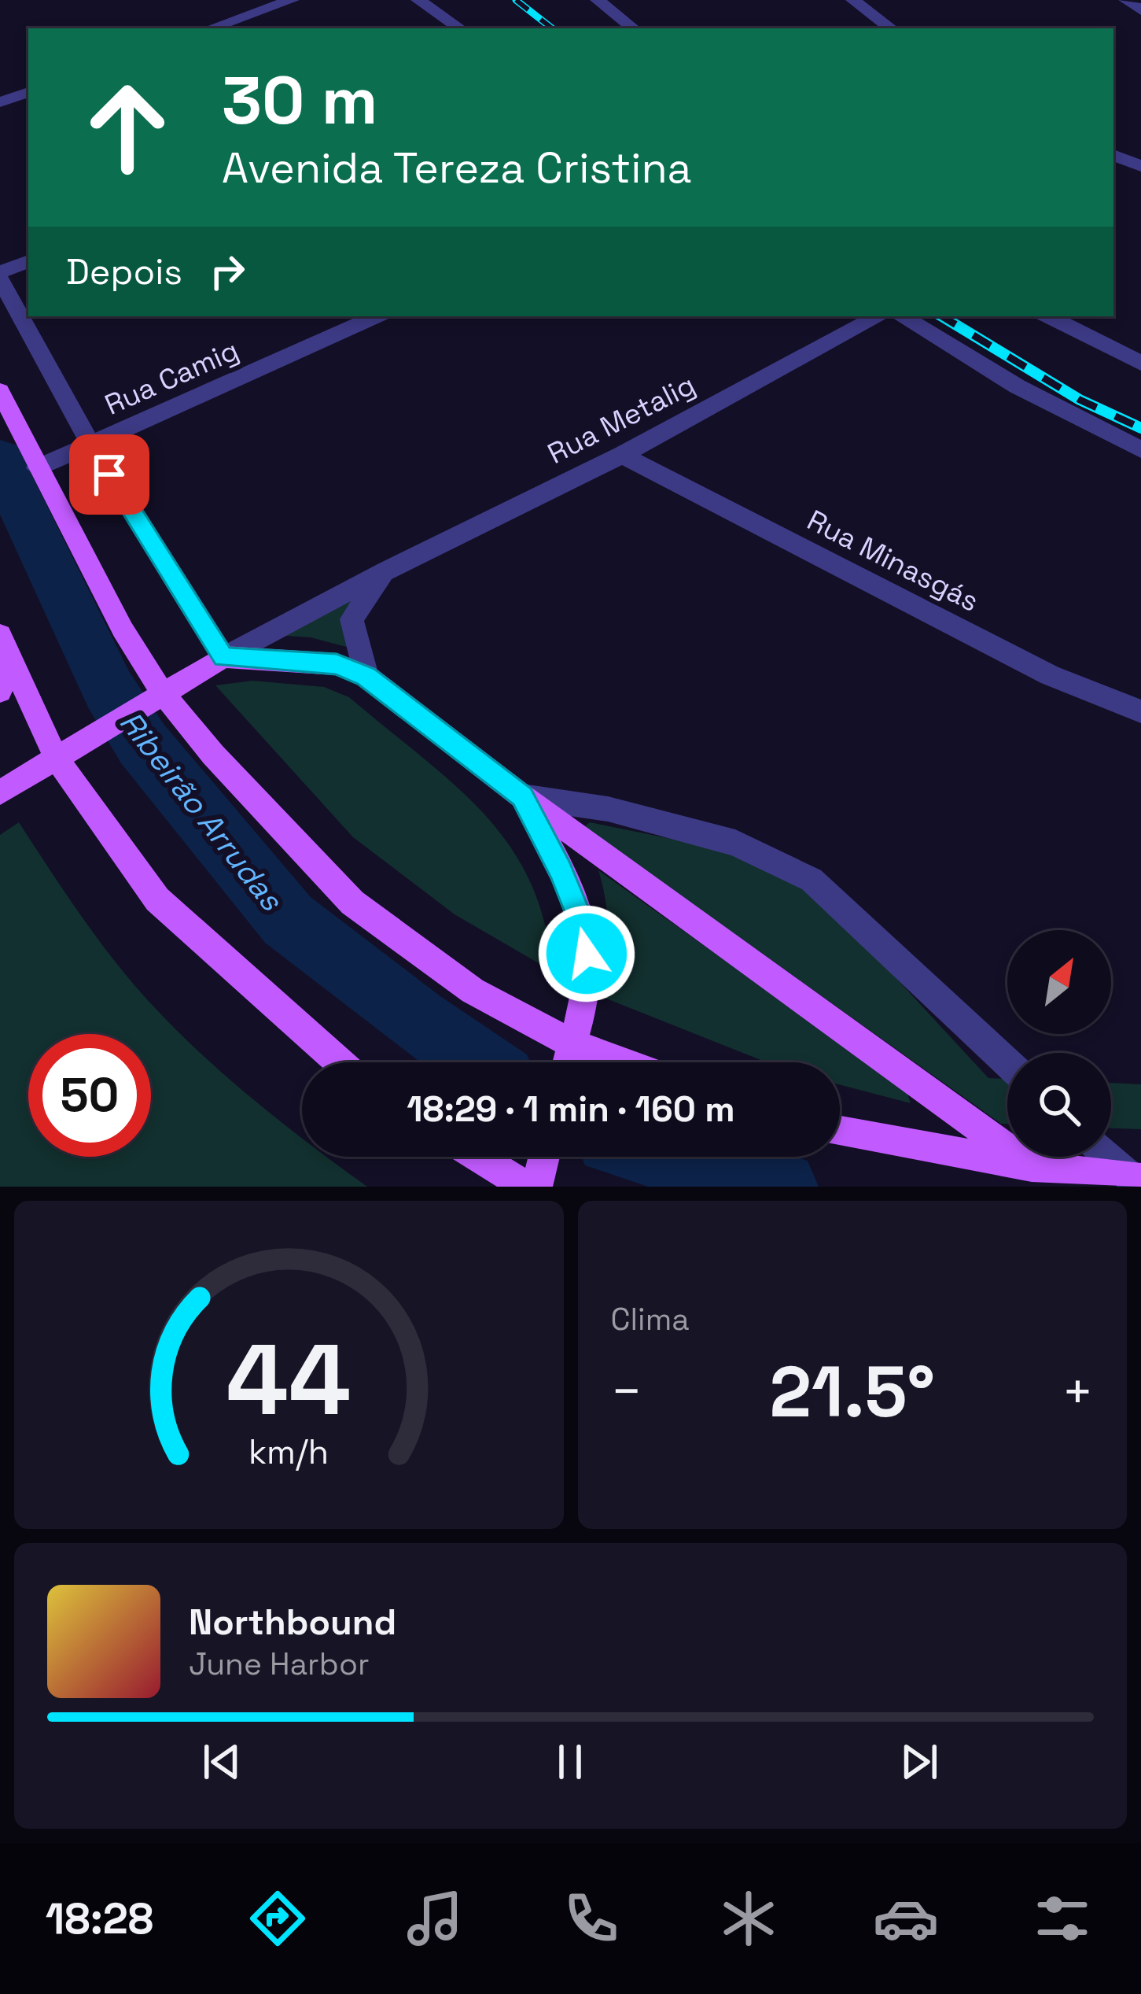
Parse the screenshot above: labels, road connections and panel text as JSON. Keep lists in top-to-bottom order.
{
  "streets": {
    "main road": ["Rua Metalig"],
    "street": ["Rua Camig", "Rua Minasgás"]
  },
  "crossings": [
    ["Rua Metalig", "Rua Minasgás"]
  ],
  "water": ["Ribeirão Arrudas"],
  "north": "top right",
  "page": {
    "turn": ["30 m", "Avenida Tereza Cristina"],
    "then": "Depois",
    "limit": "50",
    "trip": "18:29 · 1 min · 160 m",
    "tile": "Clima",
    "heat": ["−", "21.5°", "+"],
    "song": ["Northbound", "June Harbor"],
    "tabs": "18:28",
    "gauge": ["44", "km/h"]
  }
}
